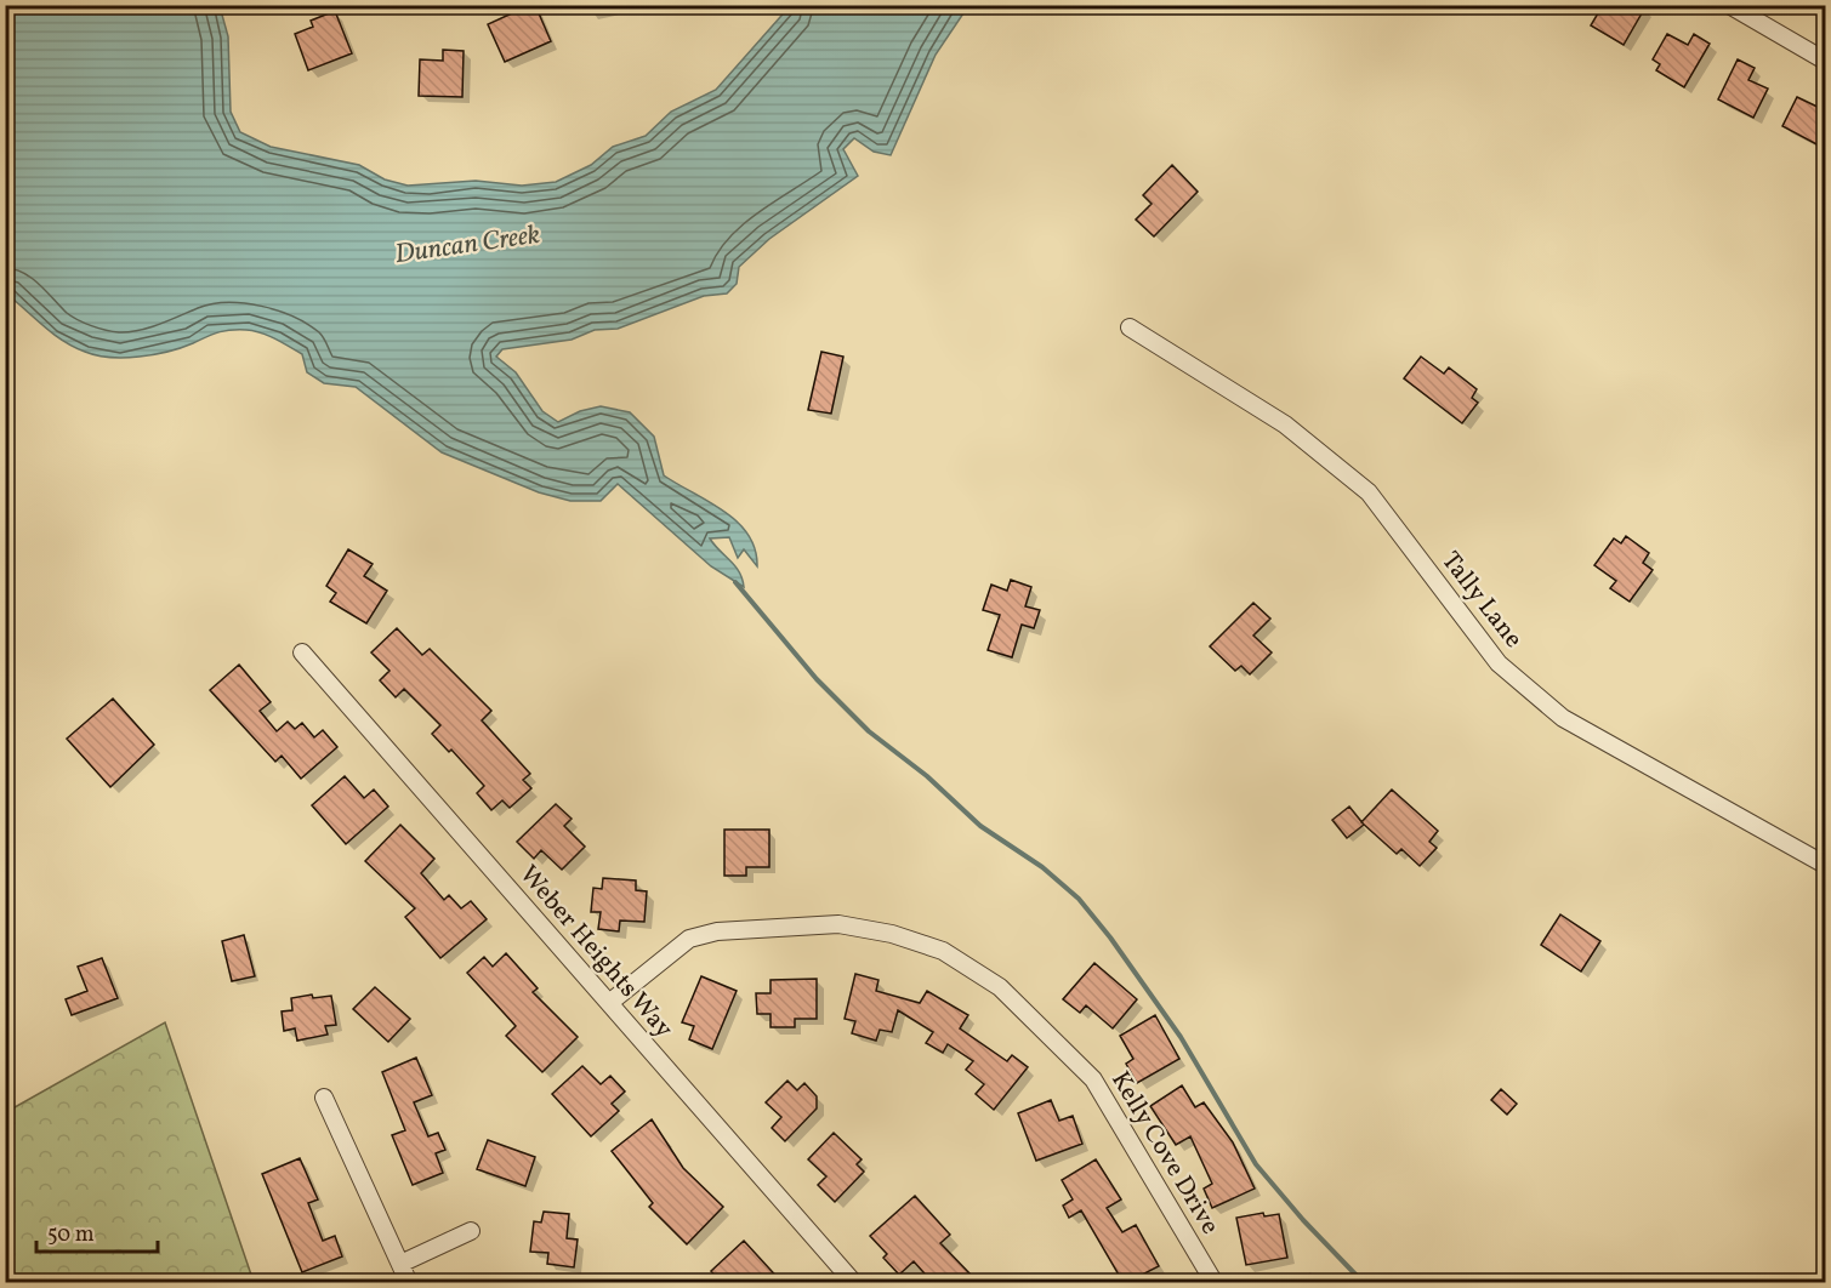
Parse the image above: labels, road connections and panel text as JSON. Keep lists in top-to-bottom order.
{
  "streets": {
    "street": ["Tally Lane", "Weber Heights Way", "Kelly Cove Drive"]
  },
  "crossings": [
    ["Weber Heights Way", "Kelly Cove Drive"]
  ],
  "water": ["Duncan Creek"],
  "scale_bar": "50 m"
}
